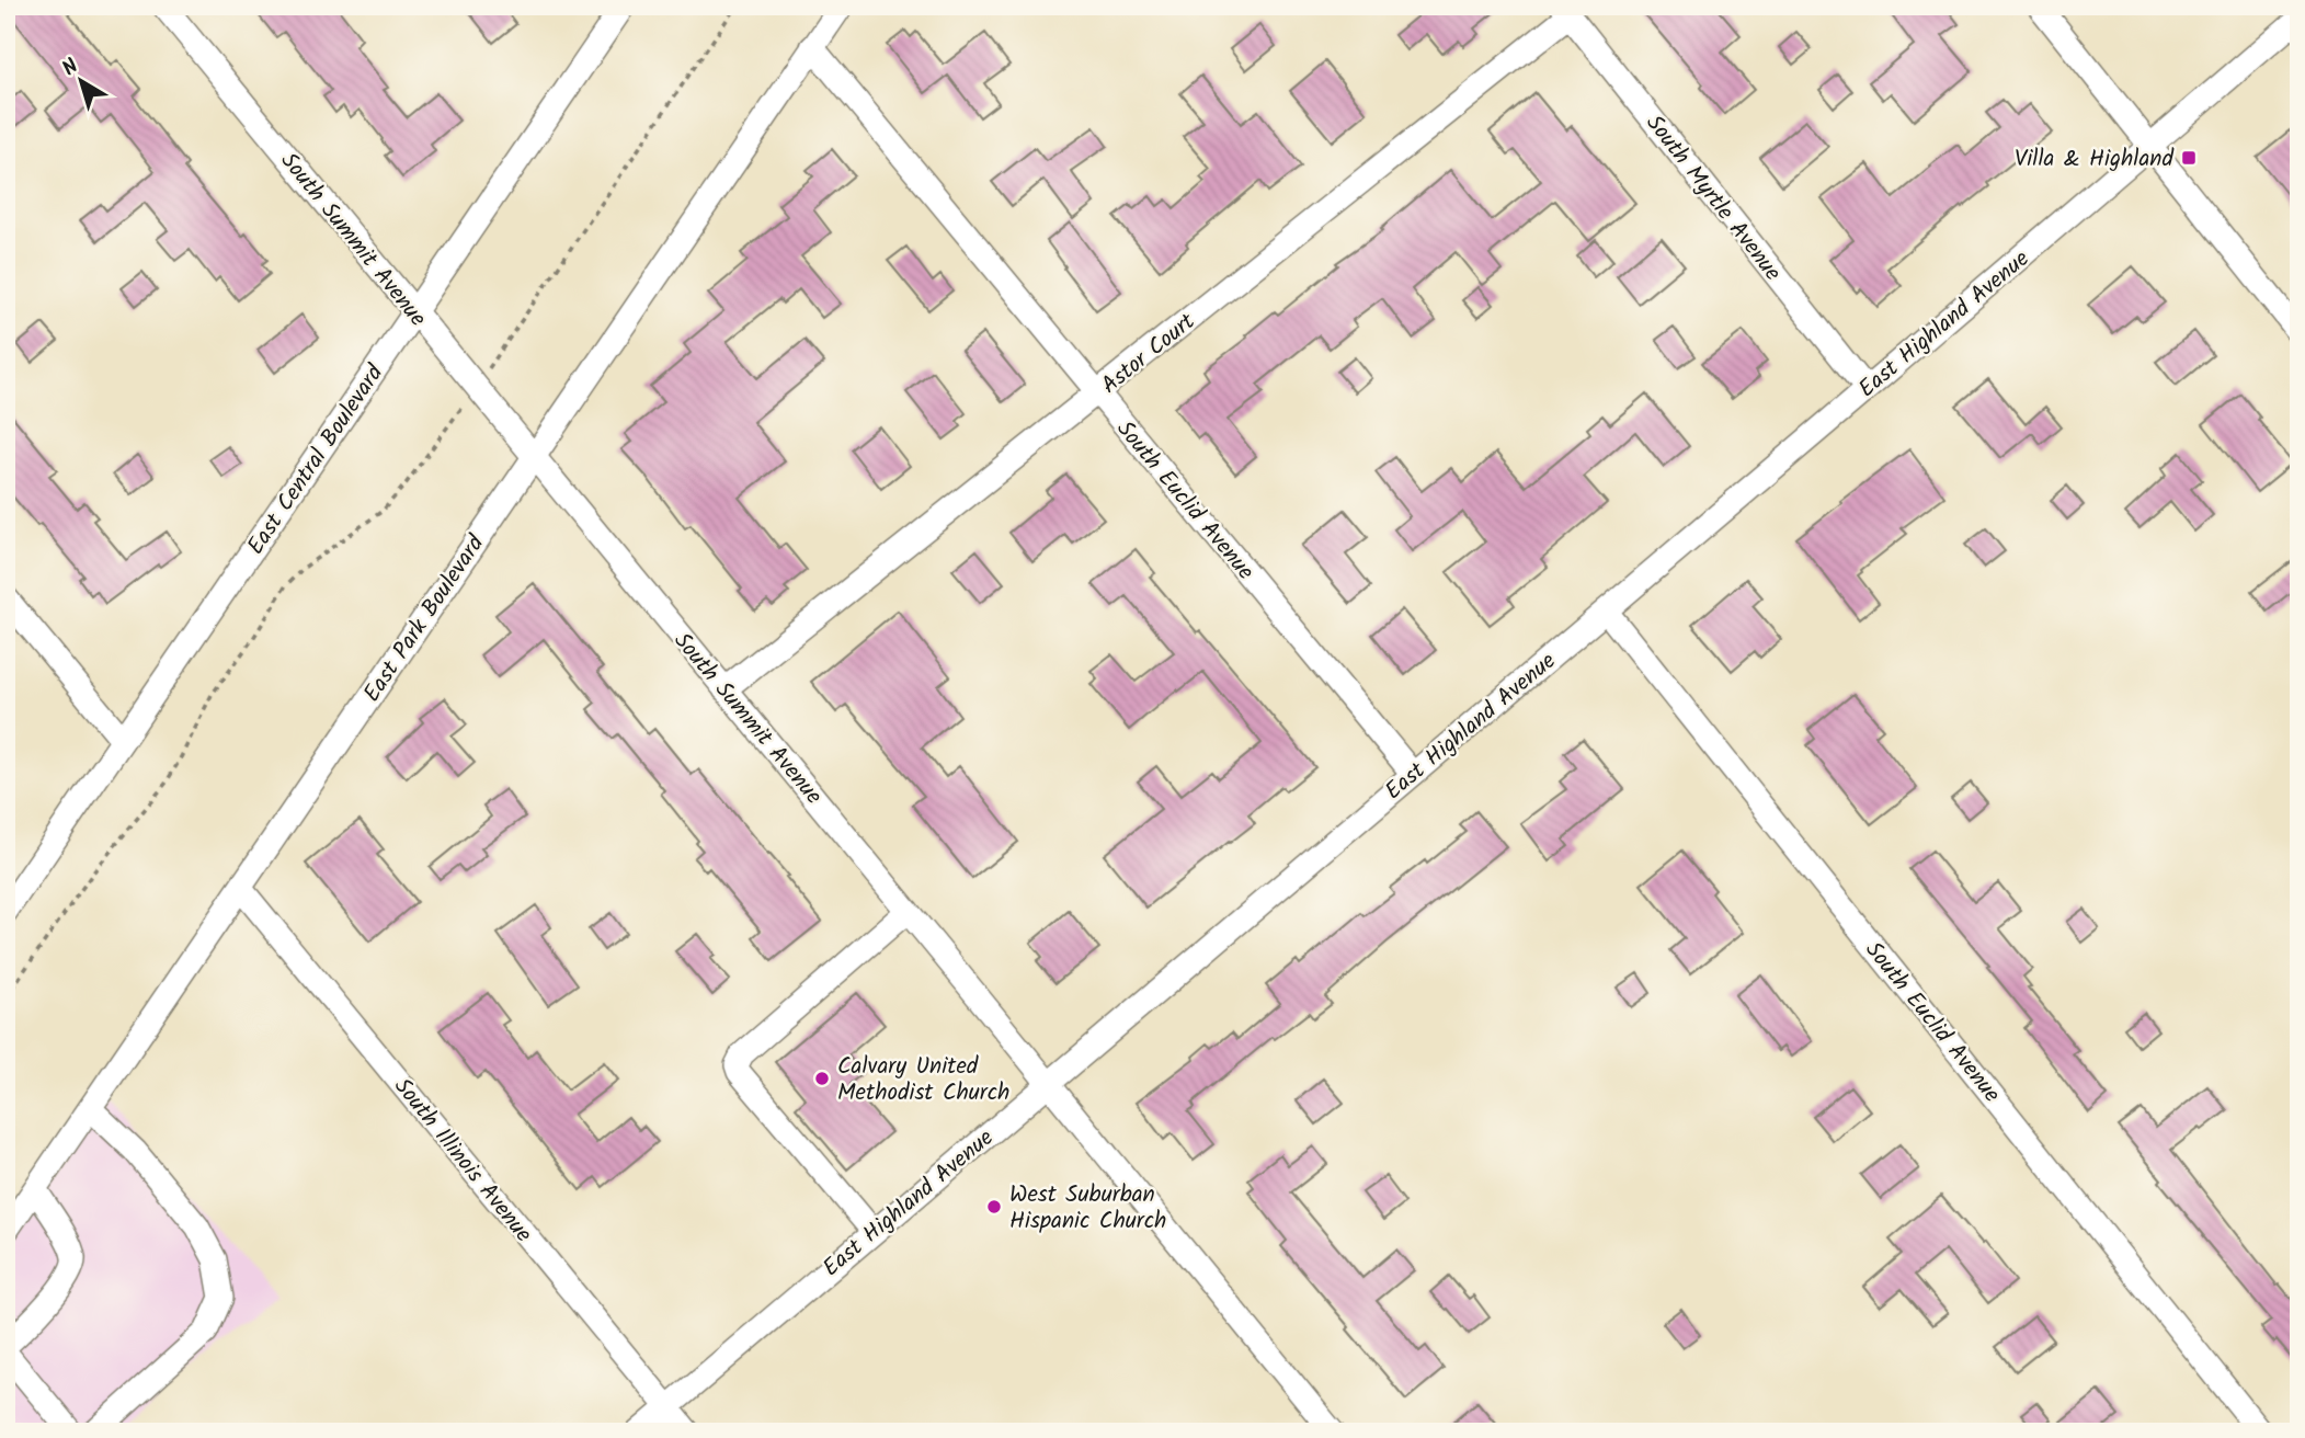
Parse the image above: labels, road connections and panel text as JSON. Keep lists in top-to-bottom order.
{
  "streets": {
    "street": [
      "South Myrtle Avenue",
      "South Summit Avenue",
      "East Highland Avenue",
      "Astor Court",
      "East Central Boulevard",
      "South Euclid Avenue",
      "East Park Boulevard",
      "South Illinois Avenue"
    ]
  },
  "crossings": [
    ["South Myrtle Avenue", "East Highland Avenue"],
    ["South Myrtle Avenue", "Astor Court"],
    ["South Summit Avenue", "East Highland Avenue"],
    ["South Summit Avenue", "Astor Court"],
    ["South Summit Avenue", "East Central Boulevard"],
    ["South Summit Avenue", "East Park Boulevard"],
    ["East Highland Avenue", "South Euclid Avenue"],
    ["East Highland Avenue", "South Illinois Avenue"],
    ["Astor Court", "South Euclid Avenue"],
    ["South Euclid Avenue", "East Park Boulevard"],
    ["East Park Boulevard", "South Illinois Avenue"]
  ],
  "places": {
    "transit": ["Villa & Highland"],
    "other": ["Calvary United Methodist Church", "West Suburban Hispanic Church"]
  },
  "north": "top left"
}
